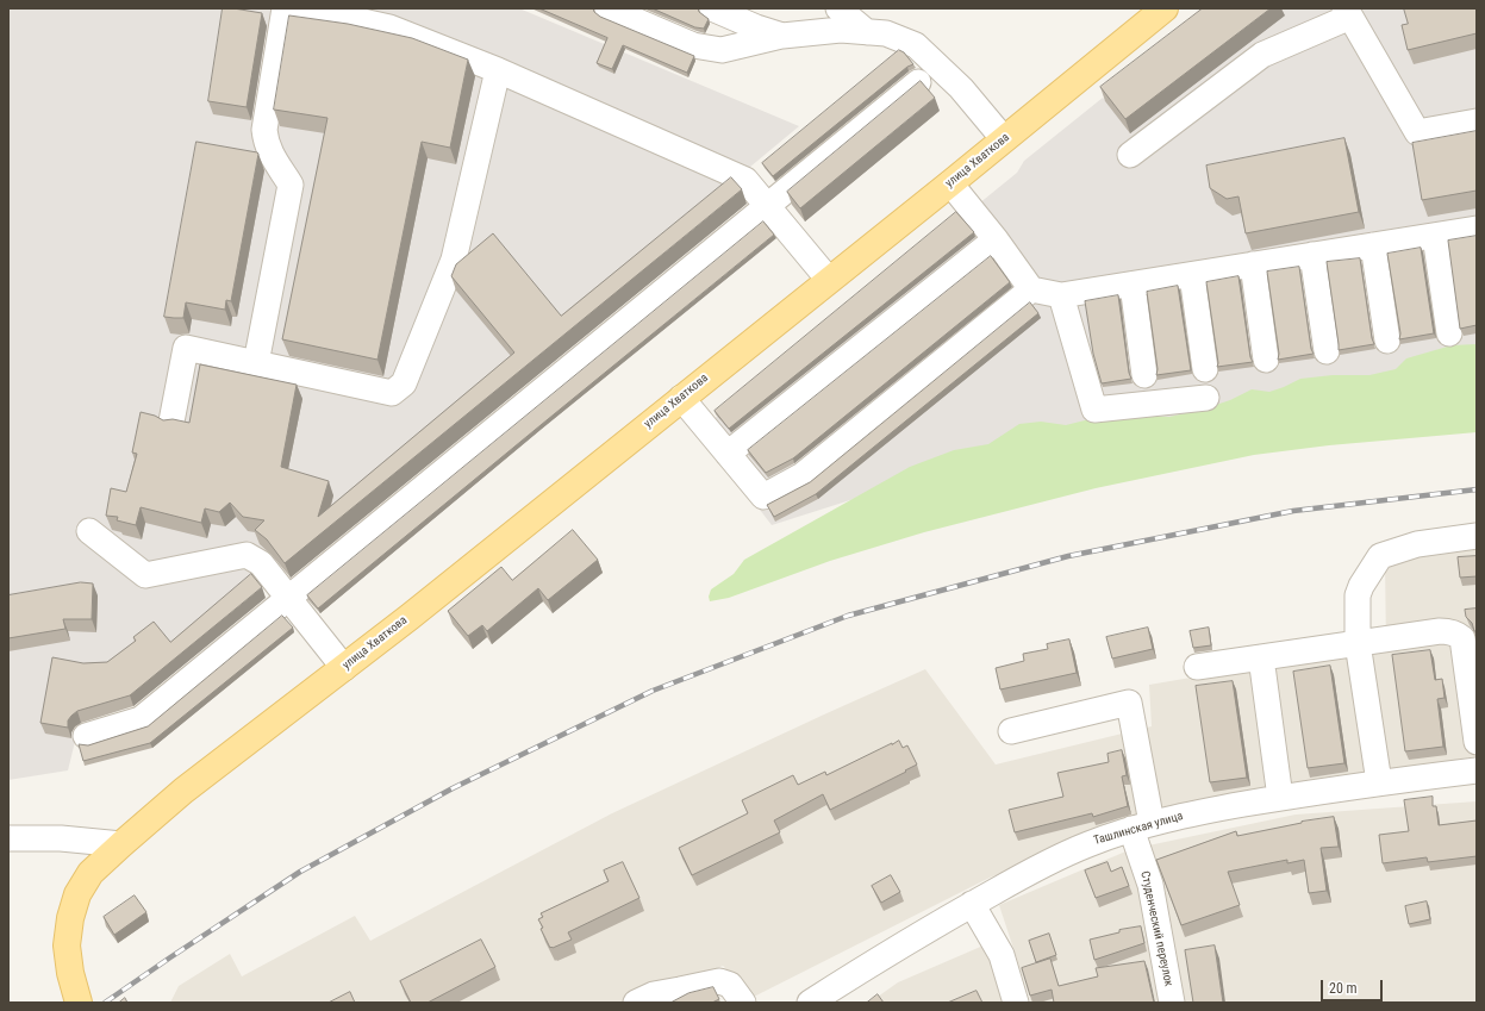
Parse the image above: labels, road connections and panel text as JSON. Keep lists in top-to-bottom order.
{
  "streets": {
    "main road": ["улица Хваткова"],
    "street": ["Ташлинская улица", "Студенческий переулок"]
  },
  "crossings": [
    ["Ташлинская улица", "Студенческий переулок"]
  ],
  "scale_bar": "20 m"
}
